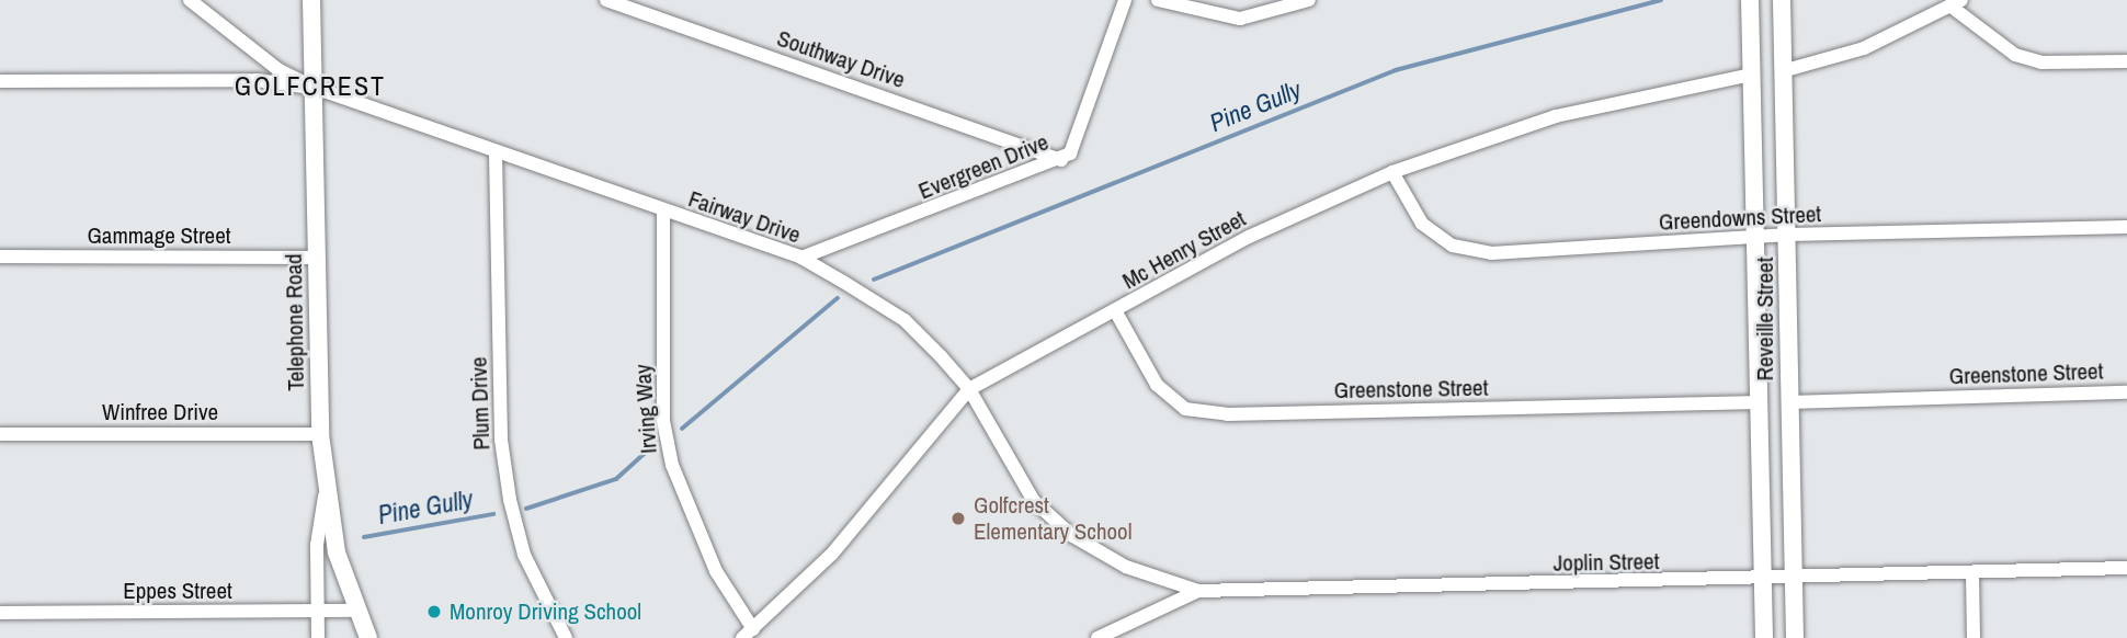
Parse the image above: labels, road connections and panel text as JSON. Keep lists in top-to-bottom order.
{
  "streets": {
    "main road": ["Reveille Street", "Telephone Road"],
    "street": [
      "Southway Drive",
      "Evergreen Drive",
      "Fairway Drive",
      "Greendowns Street",
      "Gammage Street",
      "Mc Henry Street",
      "Greenstone Street",
      "Plum Drive",
      "Irving Way",
      "Winfree Drive",
      "Joplin Street",
      "Eppes Street"
    ]
  },
  "crossings": [
    ["Southway Drive", "Evergreen Drive"],
    ["Evergreen Drive", "Fairway Drive"],
    ["Fairway Drive", "Mc Henry Street"],
    ["Fairway Drive", "Telephone Road"],
    ["Fairway Drive", "Plum Drive"],
    ["Fairway Drive", "Irving Way"],
    ["Fairway Drive", "Joplin Street"],
    ["Greendowns Street", "Mc Henry Street"],
    ["Greendowns Street", "Reveille Street"],
    ["Gammage Street", "Telephone Road"],
    ["Mc Henry Street", "Reveille Street"],
    ["Mc Henry Street", "Greenstone Street"],
    ["Mc Henry Street", "Irving Way"],
    ["Reveille Street", "Greenstone Street"],
    ["Reveille Street", "Joplin Street"],
    ["Telephone Road", "Winfree Drive"],
    ["Telephone Road", "Eppes Street"]
  ],
  "districts": ["GOLFCREST"],
  "water": ["Pine Gully"],
  "places": ["Golfcrest Elementary School", "Monroy Driving School"]
}
